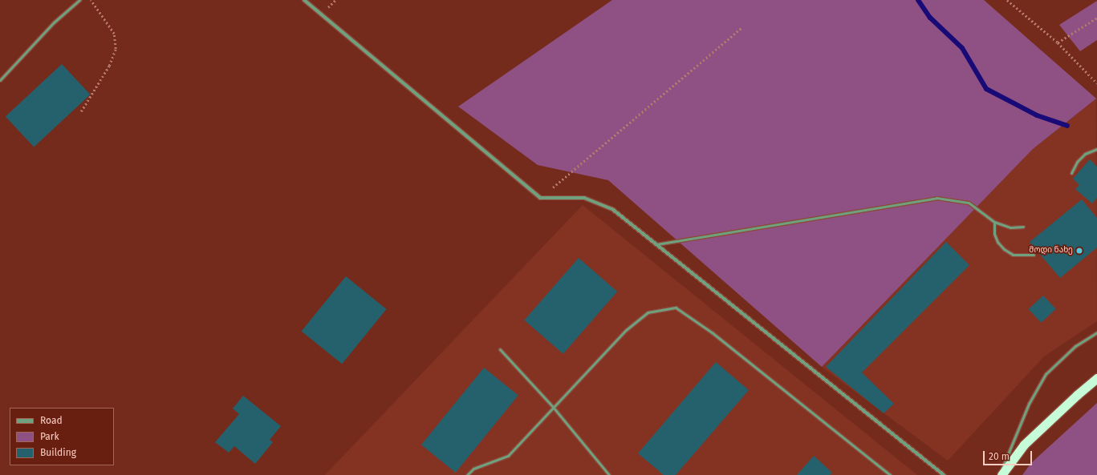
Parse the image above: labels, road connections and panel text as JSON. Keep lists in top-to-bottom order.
{
  "places": ["მოდი ნახე"],
  "legend": ["Road", "Park", "Building"],
  "scale_bar": "20 m"
}
